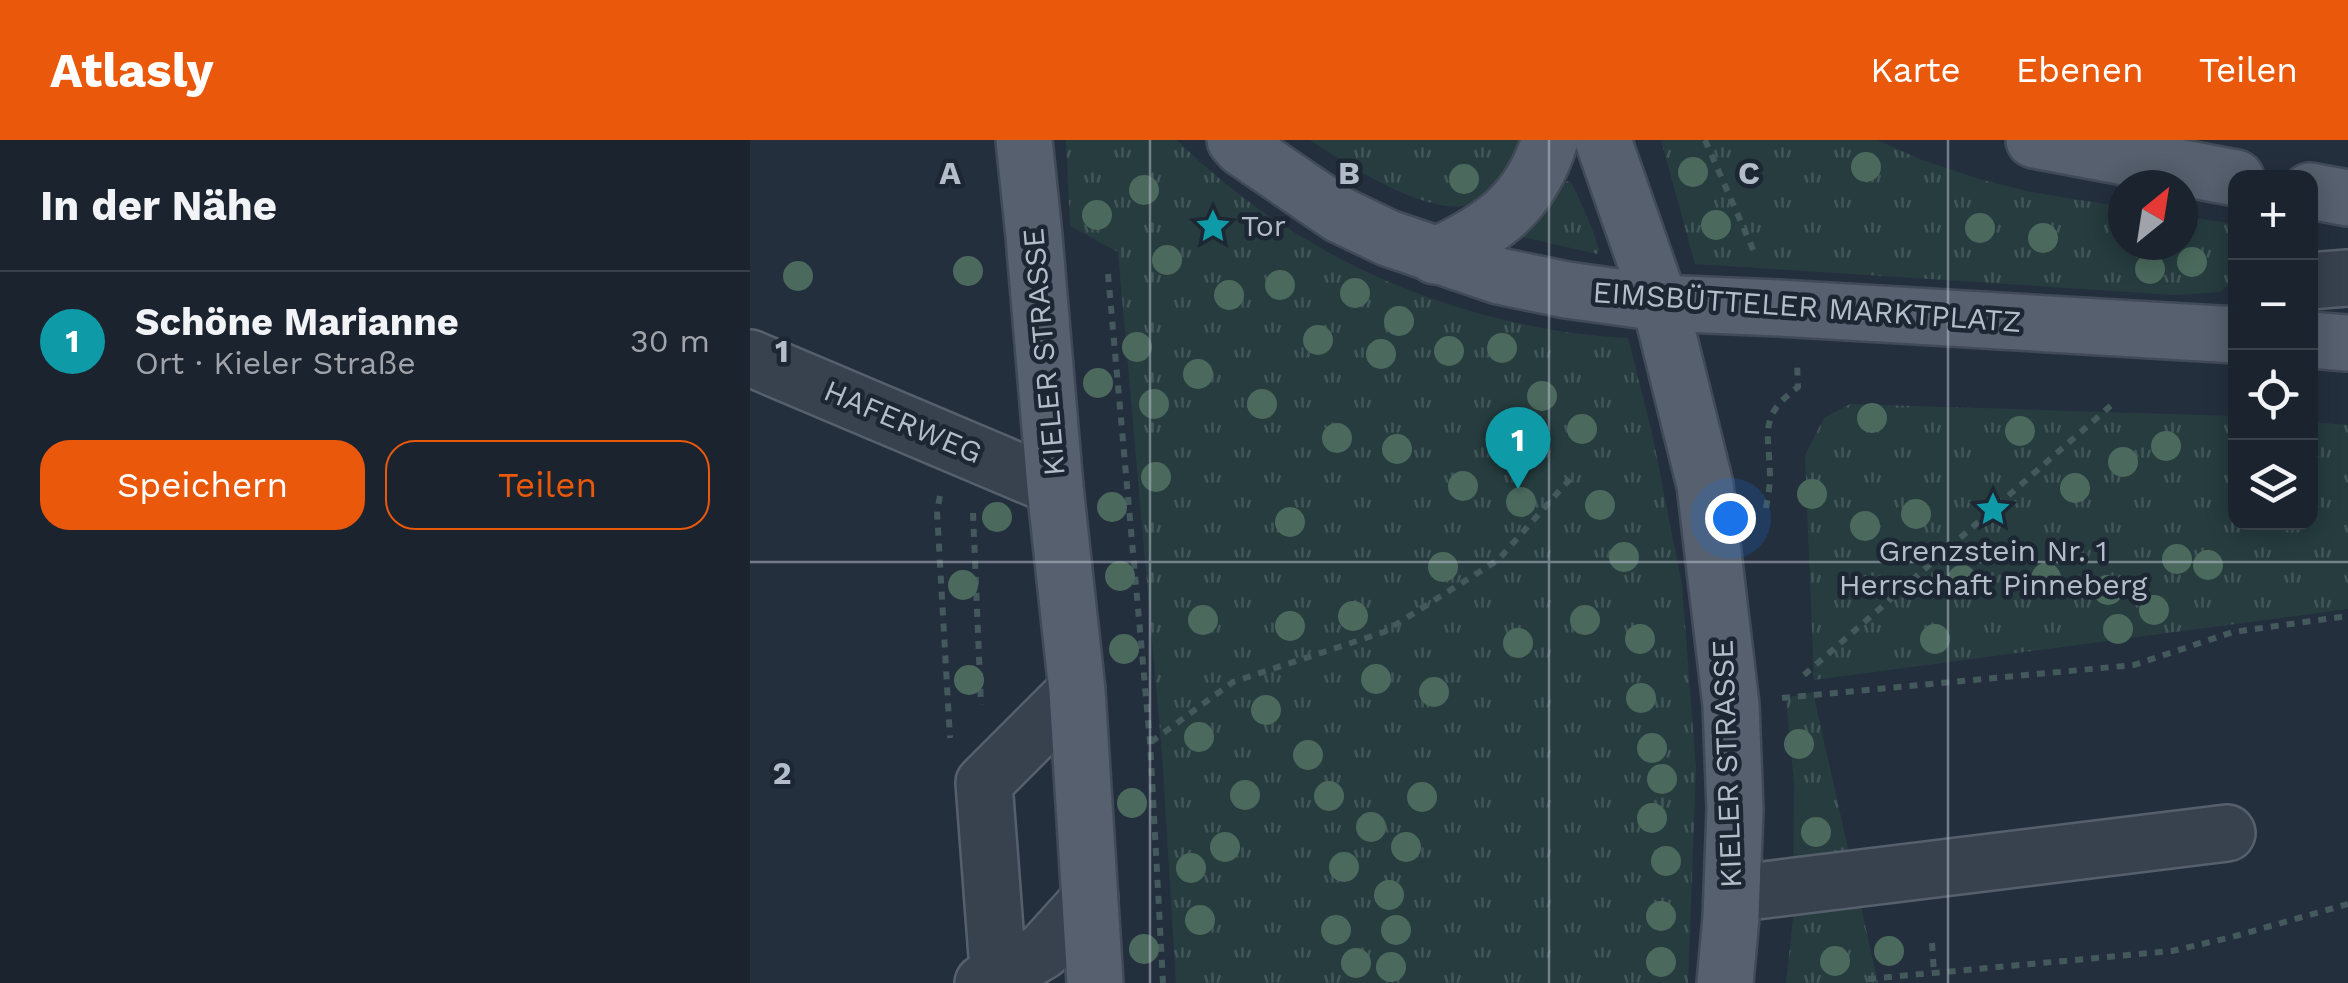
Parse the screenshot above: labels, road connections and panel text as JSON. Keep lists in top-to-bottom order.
{
  "streets": {
    "main road": ["EIMSBÜTTELER MARKTPLATZ", "KIELER STRASSE"],
    "street": ["HAFERWEG"]
  },
  "crossings": [
    ["EIMSBÜTTELER MARKTPLATZ", "KIELER STRASSE"],
    ["KIELER STRASSE", "HAFERWEG"]
  ],
  "places": {
    "place": ["Tor", "Grenzstein Nr. 1 Herrschaft Pinneberg"]
  },
  "north": "top right",
  "page": {
    "header": "Atlasly",
    "nav": ["Karte", "Ebenen", "Teilen"],
    "heading": "In der Nähe",
    "map_buttons": ["+", "−"],
    "list": [
      {
        "mark": "1",
        "name": "Schöne Marianne",
        "note": "Ort · Kieler Straße",
        "value": "30 m"
      }
    ],
    "pins": "1",
    "buttons": ["Speichern", "Teilen"]
  },
  "grid": {
    "columns": ["A", "B", "C"],
    "rows": ["1", "2"]
  }
}
